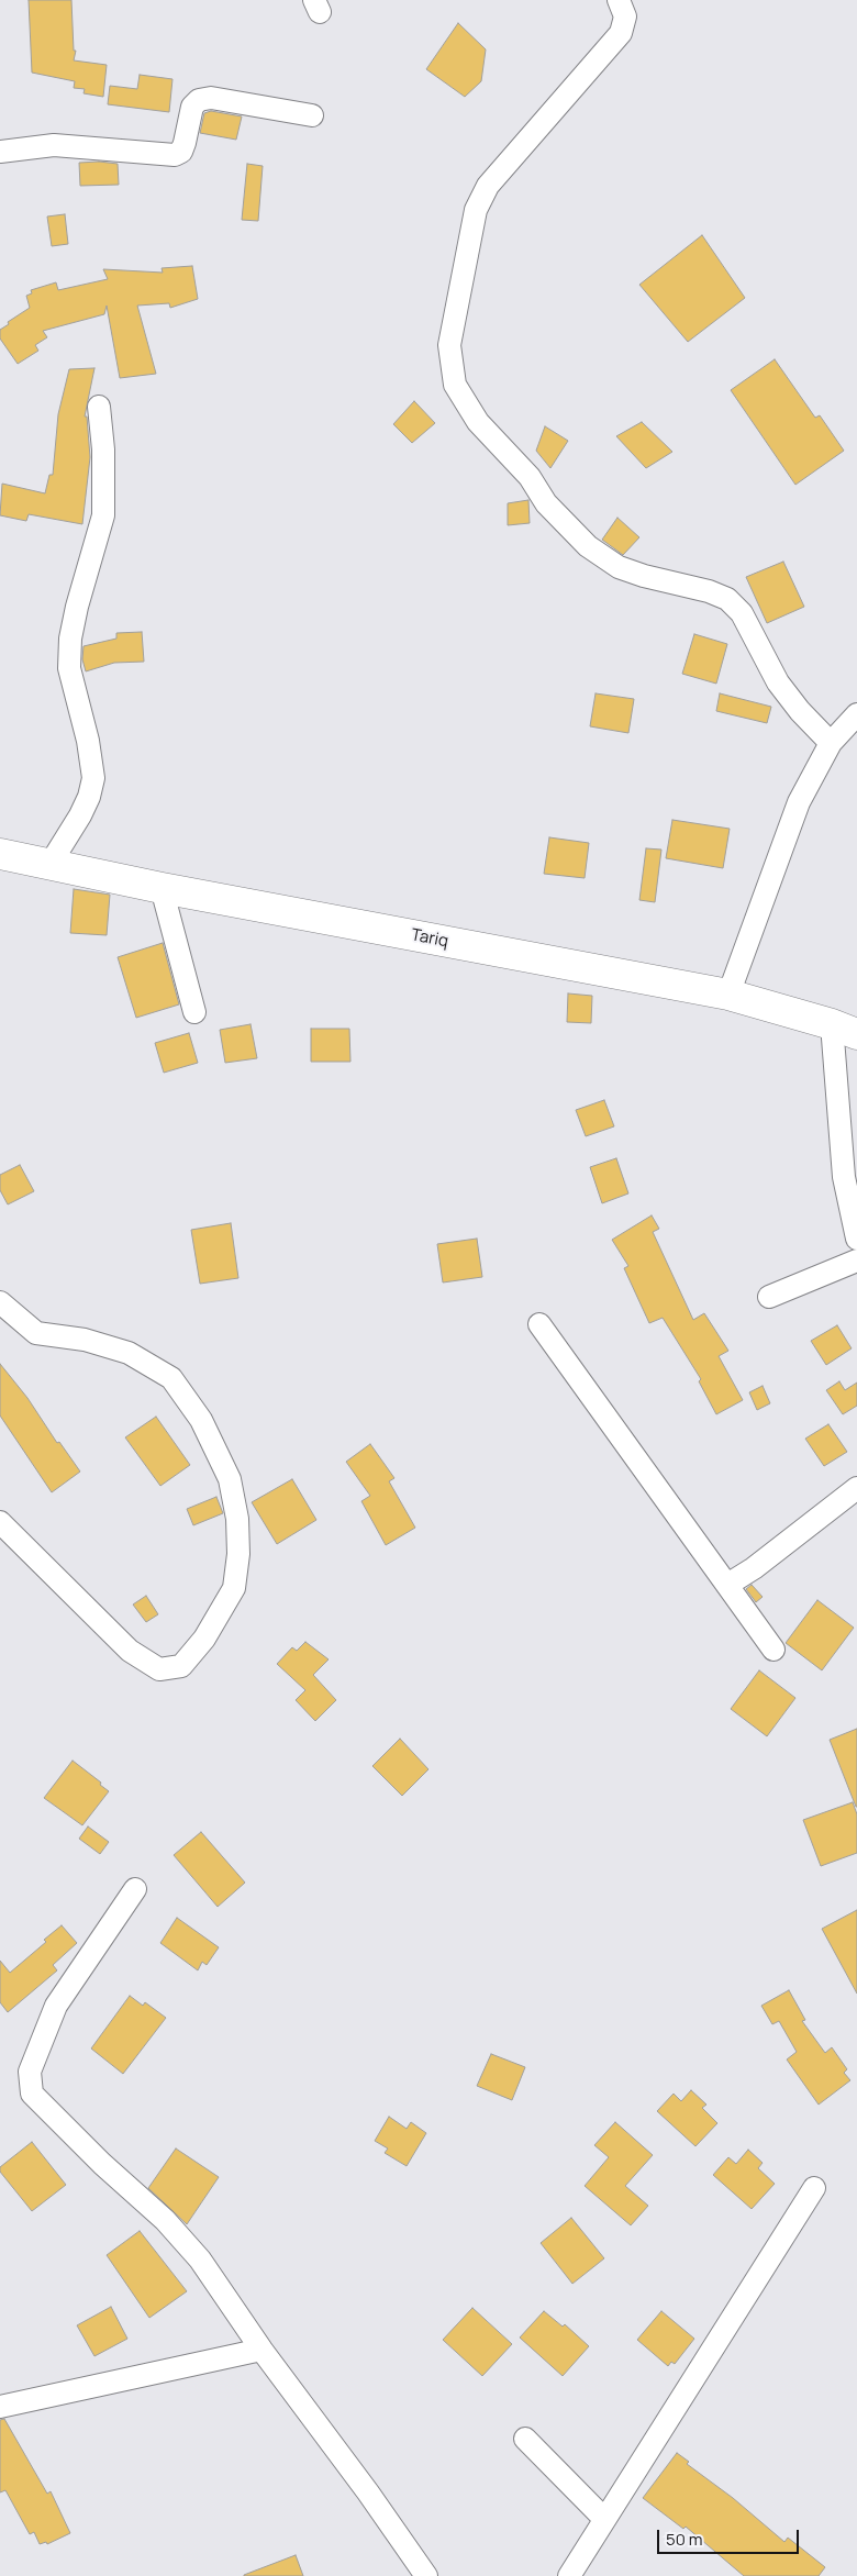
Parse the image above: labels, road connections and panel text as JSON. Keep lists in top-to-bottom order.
{
  "streets": {
    "main road": ["Tariq"]
  },
  "scale_bar": "50 m"
}
